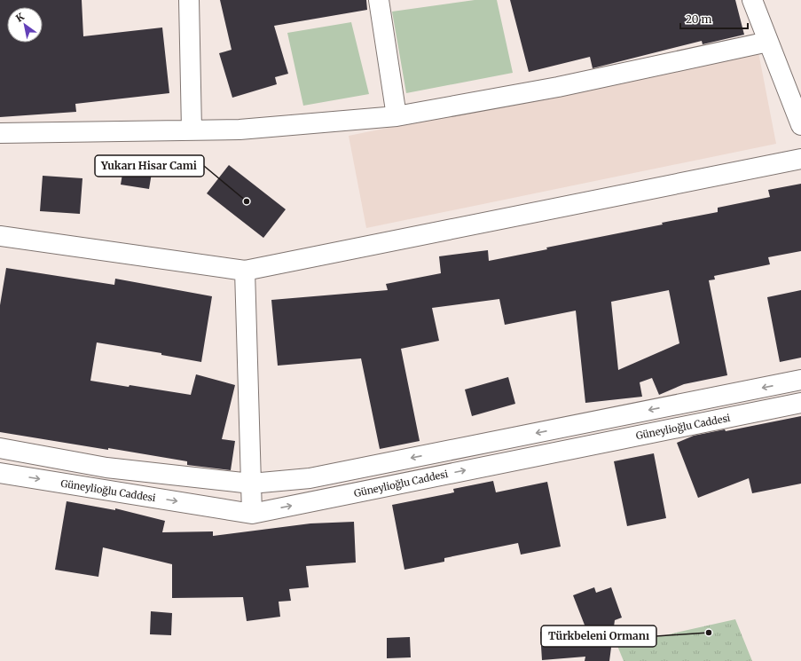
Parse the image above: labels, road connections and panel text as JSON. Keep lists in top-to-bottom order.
{
  "streets": {
    "street": ["Güneylioğlu Caddesi"]
  },
  "places": ["Yukarı Hisar Cami", "Türkbeleni Ormanı"],
  "scale_bar": "20 m",
  "north": "top left"
}
